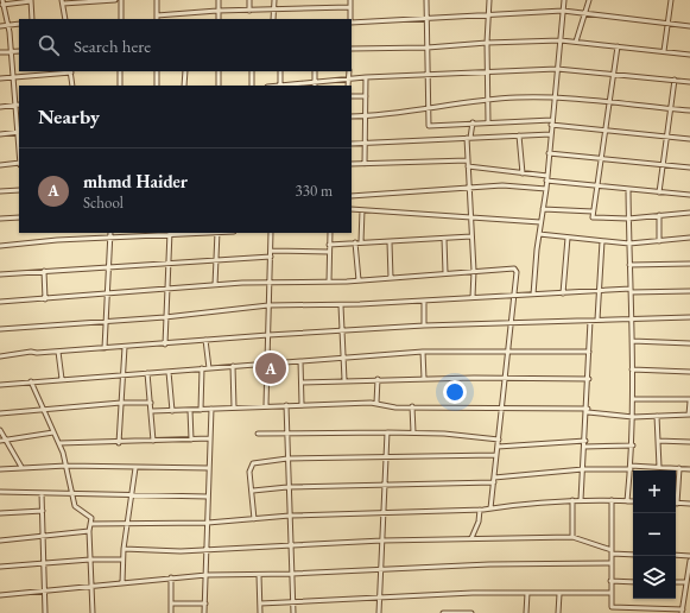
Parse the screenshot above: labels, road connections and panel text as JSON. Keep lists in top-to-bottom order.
{
  "page": {
    "search": "Search here",
    "heading": "Nearby",
    "list": [
      {
        "mark": "A",
        "name": "mhmd Haider",
        "note": "School",
        "value": "330 m"
      }
    ],
    "pins": "A",
    "map_buttons": ["+", "−"]
  }
}
